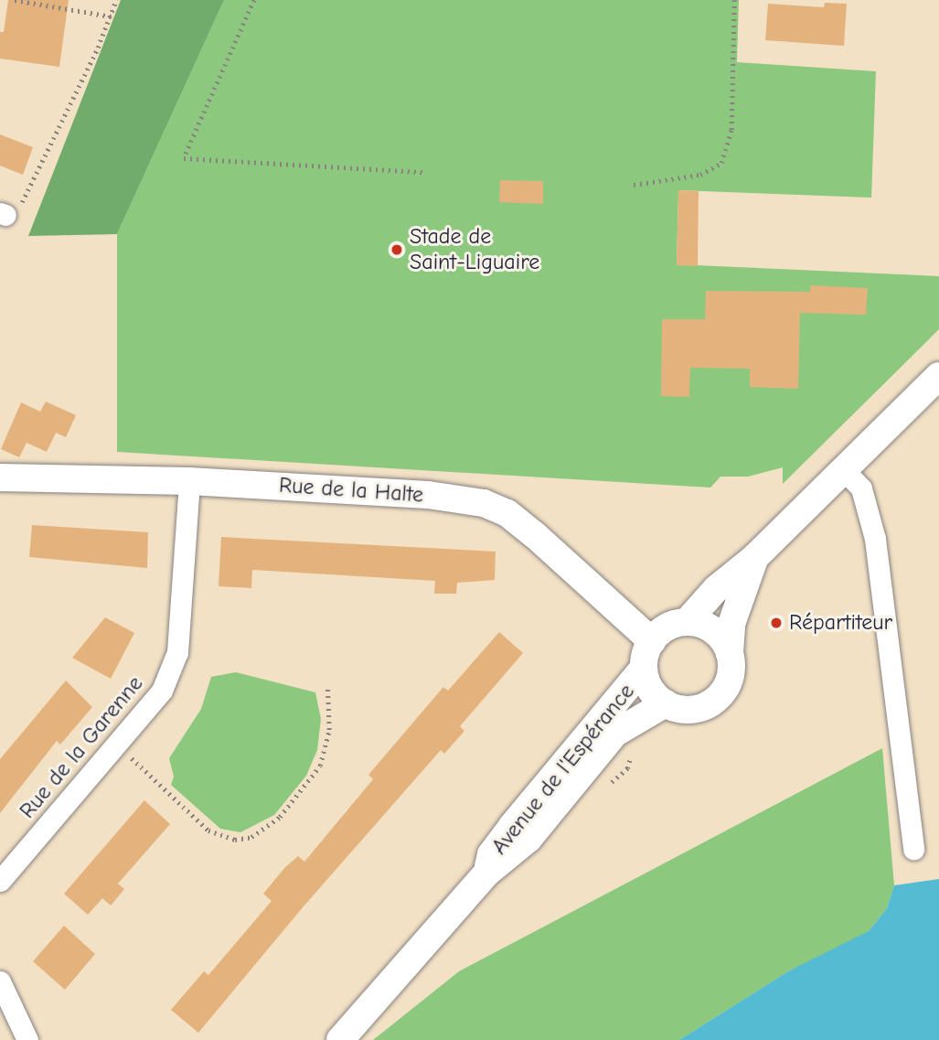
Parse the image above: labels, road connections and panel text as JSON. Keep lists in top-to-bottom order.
{
  "streets": {
    "street": ["Rue de la Halte", "Rue de la Garenne", "Avenue de l'Espérance"]
  },
  "crossings": [
    ["Rue de la Halte", "Rue de la Garenne"],
    ["Rue de la Halte", "Avenue de l'Espérance"]
  ],
  "places": ["Stade de Saint-Liguaire", "Répartiteur"]
}
